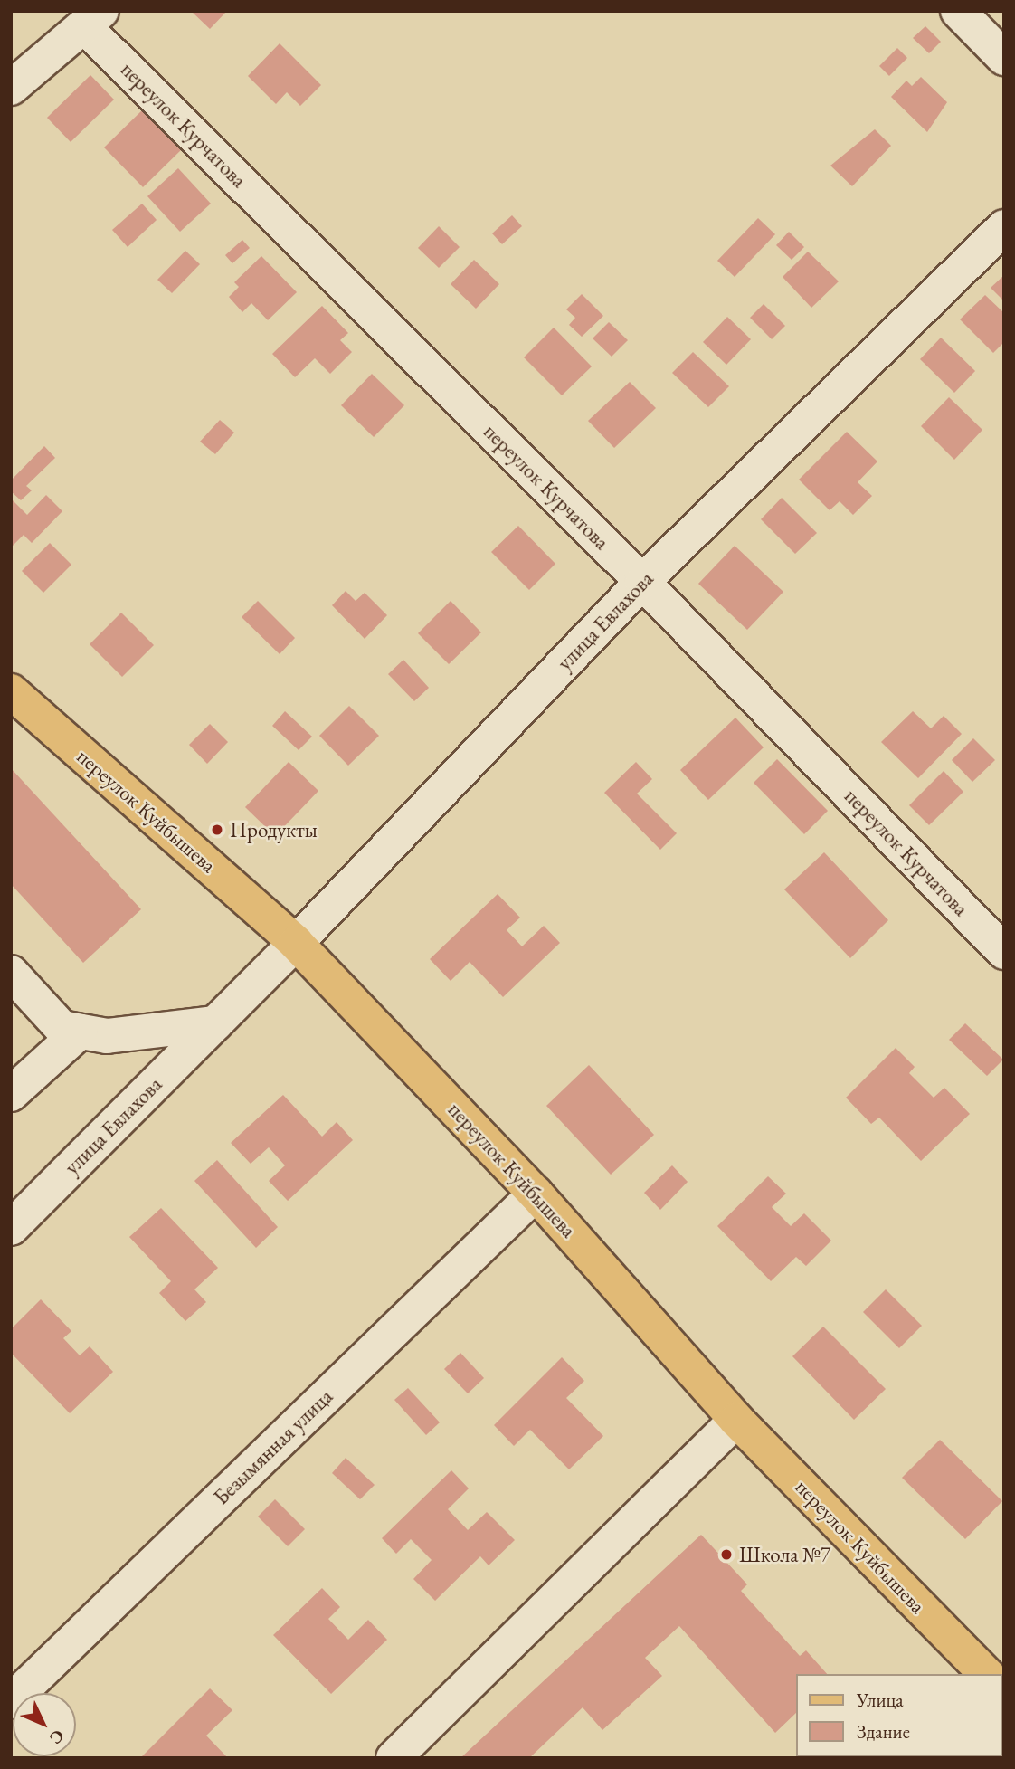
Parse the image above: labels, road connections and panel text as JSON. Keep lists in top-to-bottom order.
{
  "streets": {
    "main road": ["переулок Куйбышева"],
    "street": ["переулок Курчатова", "улица Евлахова", "Безымянная улица"]
  },
  "crossings": [
    ["переулок Курчатова", "улица Евлахова"],
    ["улица Евлахова", "переулок Куйбышева"],
    ["переулок Куйбышева", "Безымянная улица"]
  ],
  "places": ["Продукты", "Школа №7"],
  "legend": ["Улица", "Здание"],
  "north": "bottom right"
}
